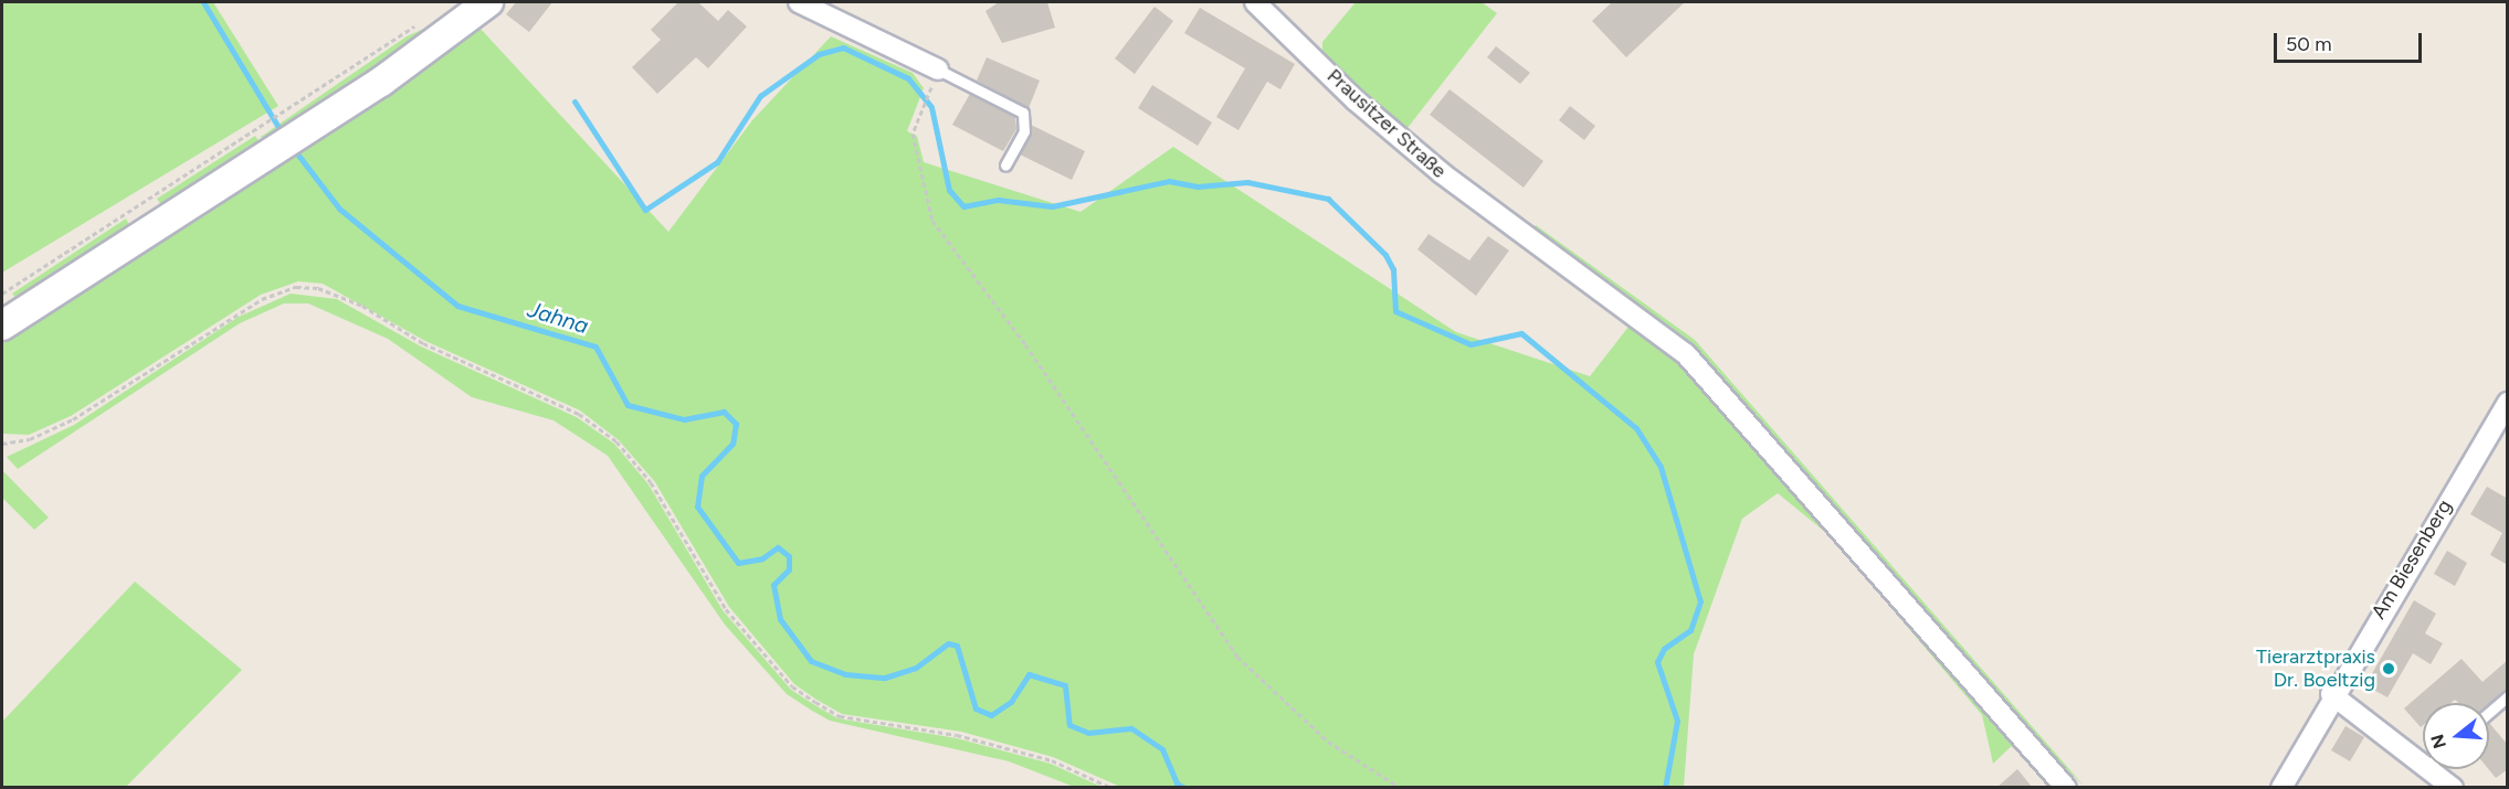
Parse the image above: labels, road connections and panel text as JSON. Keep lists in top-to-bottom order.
{
  "streets": {
    "street": ["Prausitzer Straße", "Am Biesenberg"]
  },
  "water": ["Jahna"],
  "places": ["Tierarztpraxis Dr. Boeltzig"],
  "scale_bar": "50 m",
  "north": "left"
}
